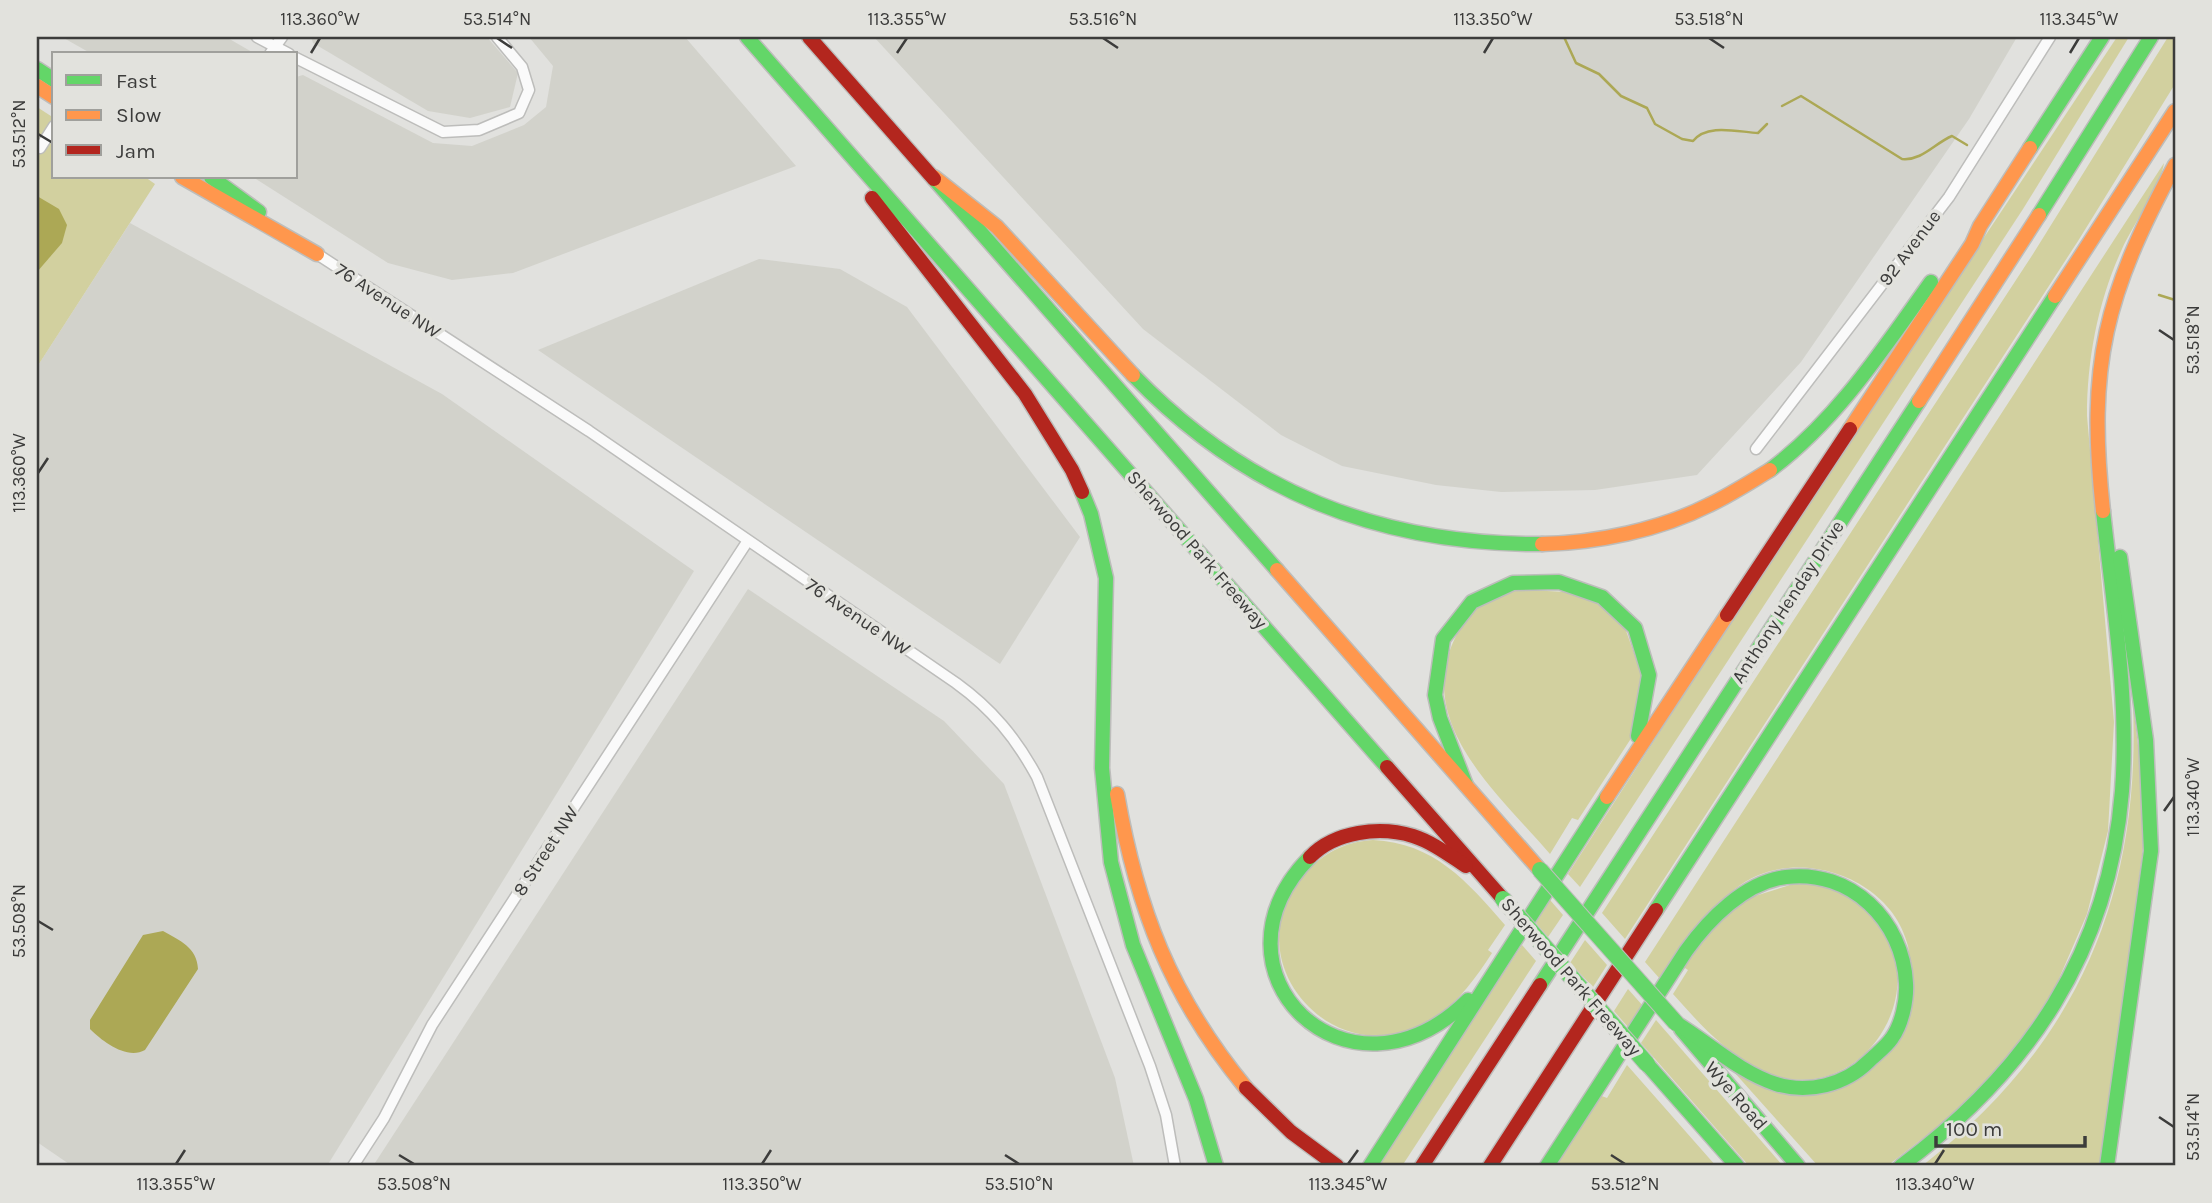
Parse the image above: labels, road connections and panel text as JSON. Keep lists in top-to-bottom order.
{
  "streets": {
    "main road": [
      "76 Avenue NW",
      "Sherwood Park Freeway",
      "Anthony Henday Drive",
      "Wye Road"
    ],
    "street": ["92 Avenue", "8 Street NW"]
  },
  "crossings": [
    ["76 Avenue NW", "8 Street NW"]
  ],
  "legend": ["Fast", "Slow", "Jam"],
  "scale_bar": "100 m",
  "coordinates": [
    "113.360°W",
    "53.514°N",
    "113.355°W",
    "53.516°N",
    "113.350°W",
    "53.518°N",
    "113.345°W",
    "53.512°N",
    "113.340°W",
    "53.508°N",
    "53.510°N"
  ]
}
